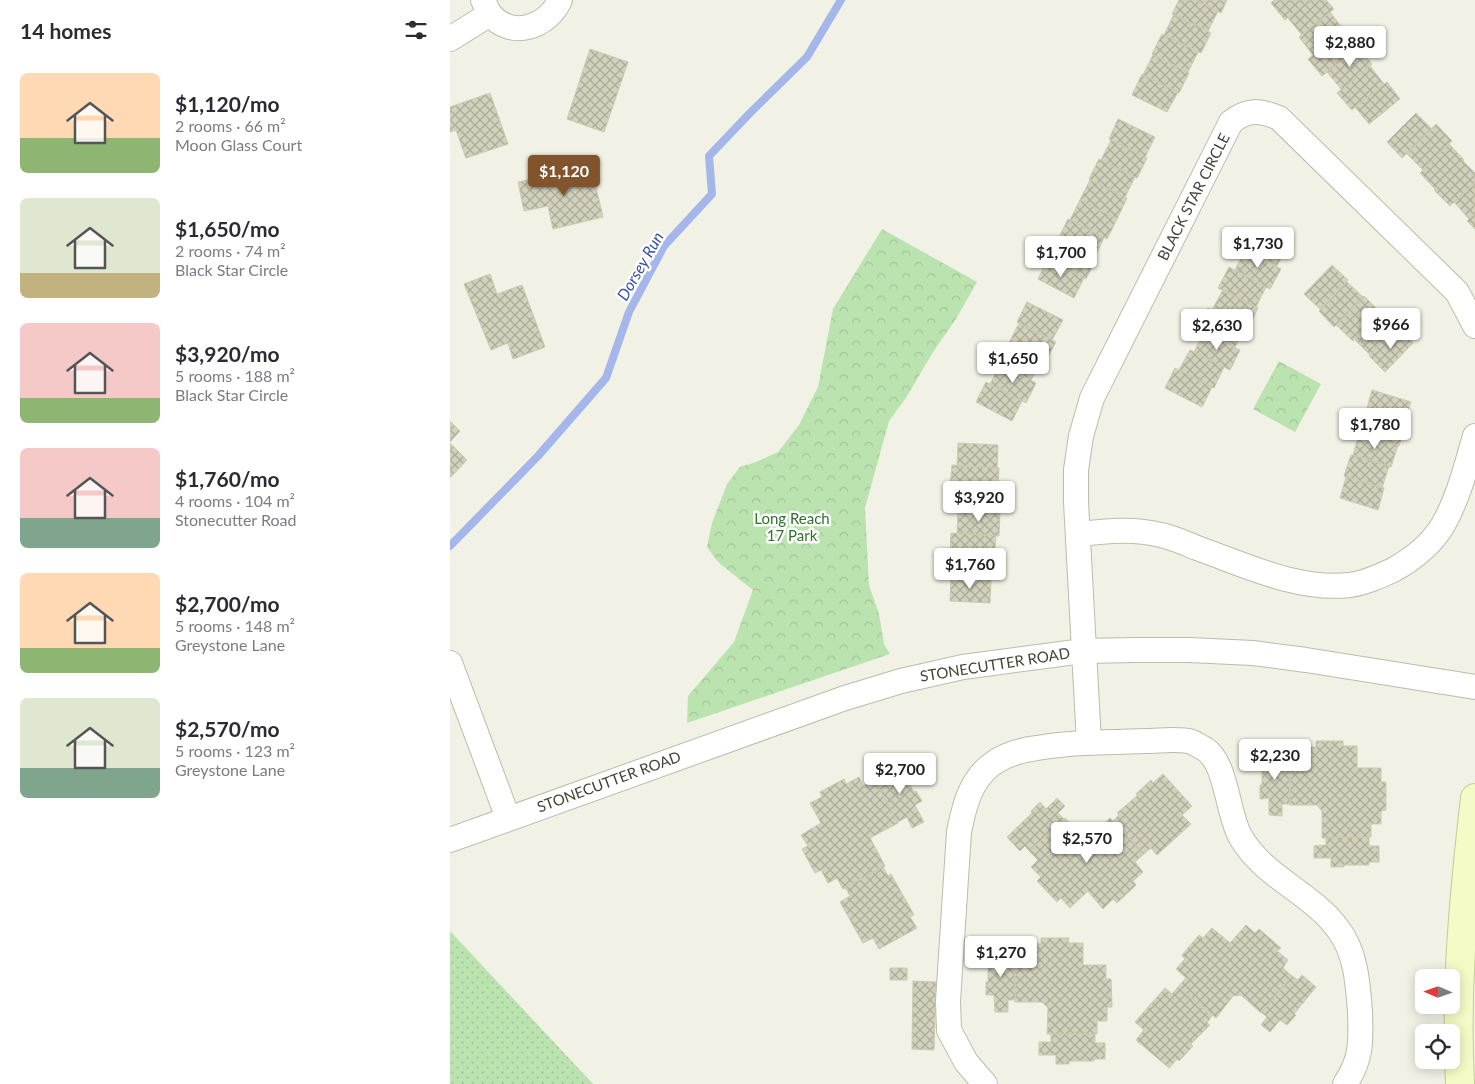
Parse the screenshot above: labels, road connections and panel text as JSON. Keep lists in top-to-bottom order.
{
  "streets": {
    "street": ["BLACK STAR CIRCLE", "STONECUTTER ROAD"]
  },
  "crossings": [
    ["BLACK STAR CIRCLE", "STONECUTTER ROAD"]
  ],
  "water": ["Dorsey Run"],
  "parks": ["Long Reach 17 Park"],
  "north": "left",
  "page": {
    "heading": "14 homes",
    "price": [
      "$2,880",
      "$1,120",
      "$1,730",
      "$1,700",
      "$966",
      "$2,630",
      "$1,650",
      "$1,780",
      "$3,920",
      "$1,760",
      "$2,230",
      "$2,700",
      "$2,570",
      "$1,270"
    ],
    "list": [
      {
        "name": "$1,120/mo",
        "note": "2 rooms · 66 m² · Moon Glass Court"
      },
      {
        "name": "$1,650/mo",
        "note": "2 rooms · 74 m² · Black Star Circle"
      },
      {
        "name": "$3,920/mo",
        "note": "5 rooms · 188 m² · Black Star Circle"
      },
      {
        "name": "$1,760/mo",
        "note": "4 rooms · 104 m² · Stonecutter Road"
      },
      {
        "name": "$2,700/mo",
        "note": "5 rooms · 148 m² · Greystone Lane"
      },
      {
        "name": "$2,570/mo",
        "note": "5 rooms · 123 m² · Greystone Lane"
      }
    ]
  }
}
